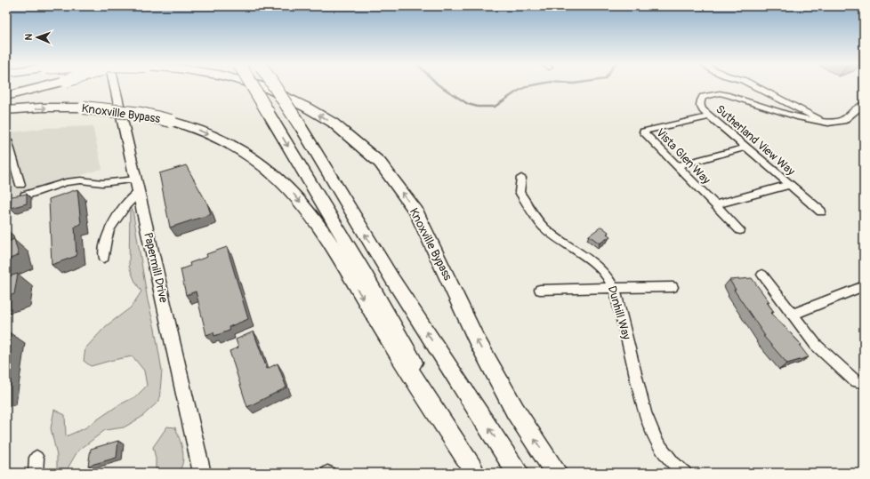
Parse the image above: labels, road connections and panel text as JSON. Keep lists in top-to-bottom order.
{
  "streets": {
    "highway": ["Knoxville Bypass"],
    "main road": ["Papermill Drive"],
    "street": ["Sutherland View Way", "Vista Glen Way", "Dunhill Way"]
  },
  "crossings": [
    ["Sutherland View Way", "Vista Glen Way"]
  ],
  "north": "left"
}
